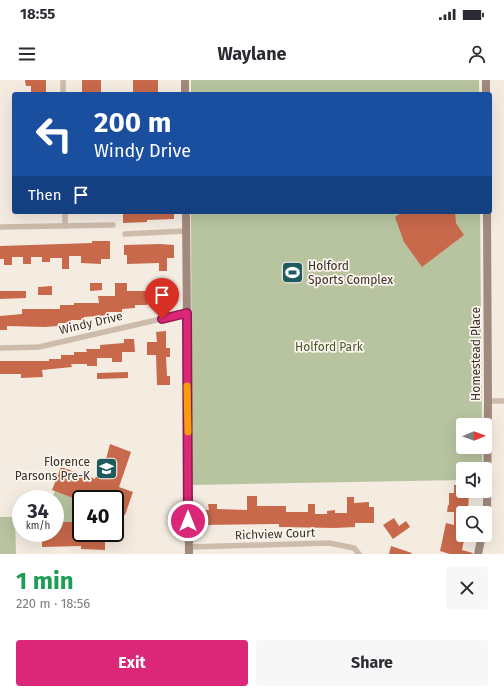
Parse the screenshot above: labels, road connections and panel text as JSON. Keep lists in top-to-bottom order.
{
  "streets": {
    "street": ["Windy Drive", "Homestead Place", "Richview Court"]
  },
  "parks": ["Holford Park"],
  "places": {
    "sports": ["Holford Sports Complex"],
    "school or university": ["Florence Parsons Pre-K"]
  },
  "north": "right",
  "page": {
    "status": "18:55",
    "header": "Waylane",
    "turn": ["200 m", "Windy Drive"],
    "then": "Then",
    "speed": "34 km/h",
    "limit": "40",
    "heading": ["1 min", "220 m · 18:56"],
    "buttons": ["Exit", "Share"]
  }
}
